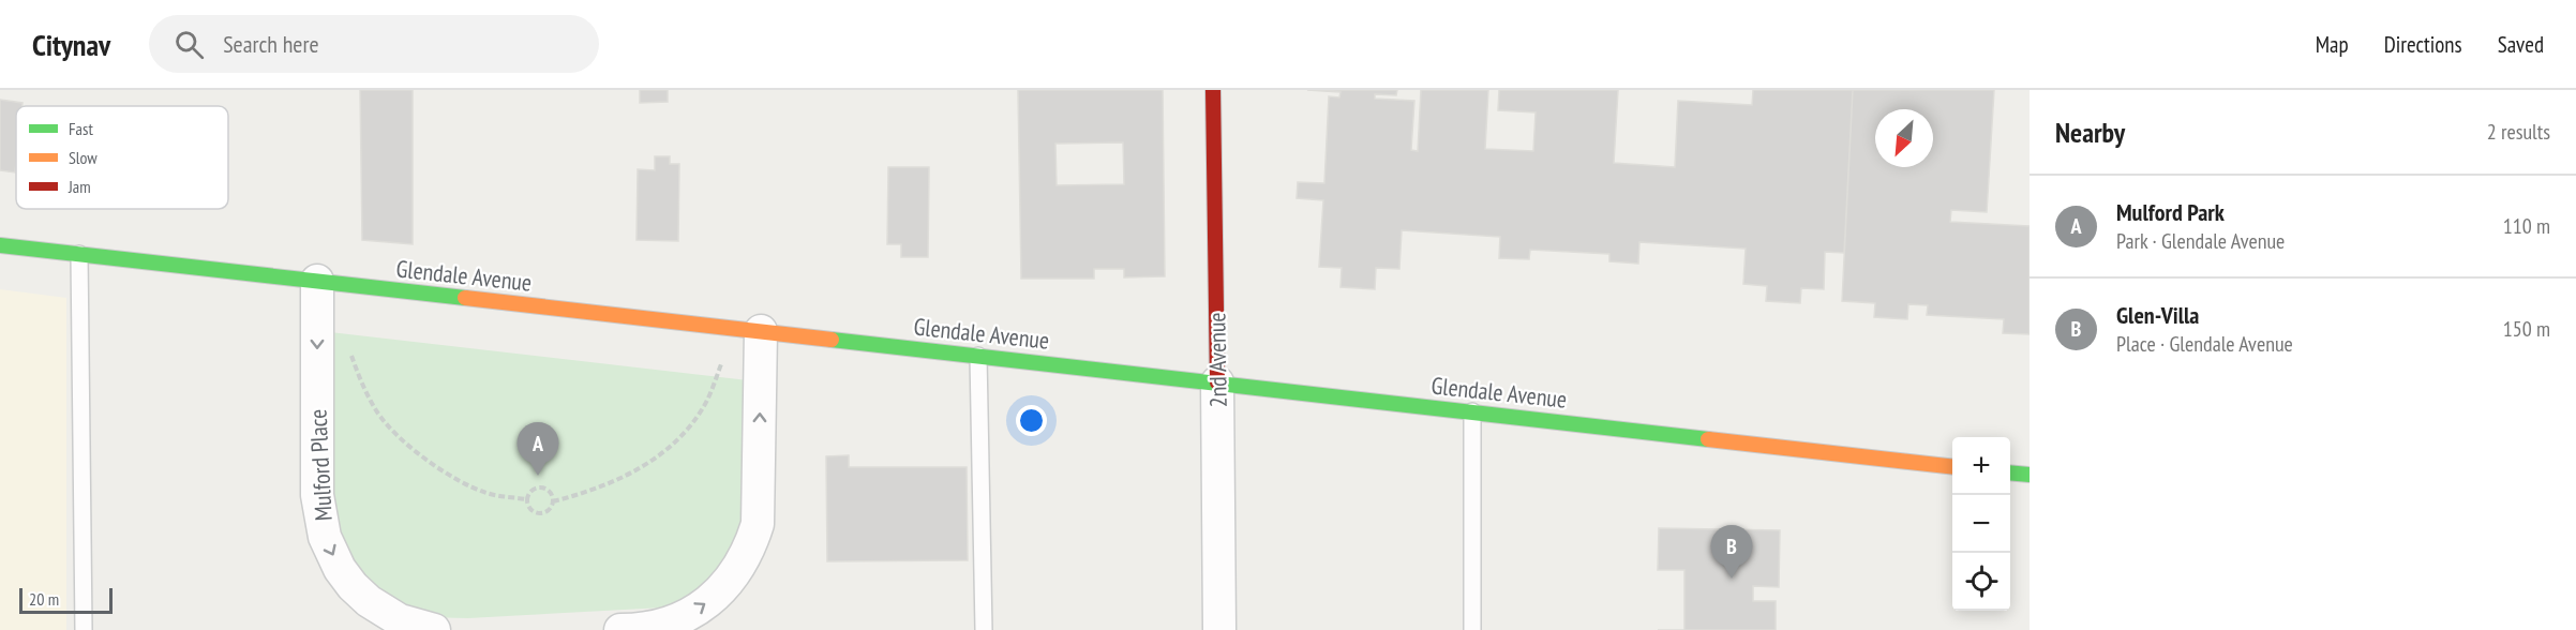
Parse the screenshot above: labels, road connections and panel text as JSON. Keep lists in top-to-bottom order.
{
  "streets": {
    "street": ["Glendale Avenue", "2nd Avenue", "Mulford Place"]
  },
  "crossings": [
    ["Glendale Avenue", "2nd Avenue"],
    ["Glendale Avenue", "Mulford Place"]
  ],
  "one_way": ["Mulford Place"],
  "legend": ["Fast", "Slow", "Jam"],
  "scale_bar": "20 m",
  "north": "bottom left",
  "page": {
    "header": "Citynav",
    "search": "Search here",
    "nav": ["Map", "Directions", "Saved"],
    "heading": ["Nearby", "2 results"],
    "list": [
      {
        "mark": "A",
        "name": "Mulford Park",
        "note": "Park · Glendale Avenue",
        "value": "110 m"
      },
      {
        "mark": "B",
        "name": "Glen-Villa",
        "note": "Place · Glendale Avenue",
        "value": "150 m"
      }
    ],
    "pins": ["A", "B"],
    "map_buttons": ["+", "−"],
    "scale": "20 m"
  }
}
